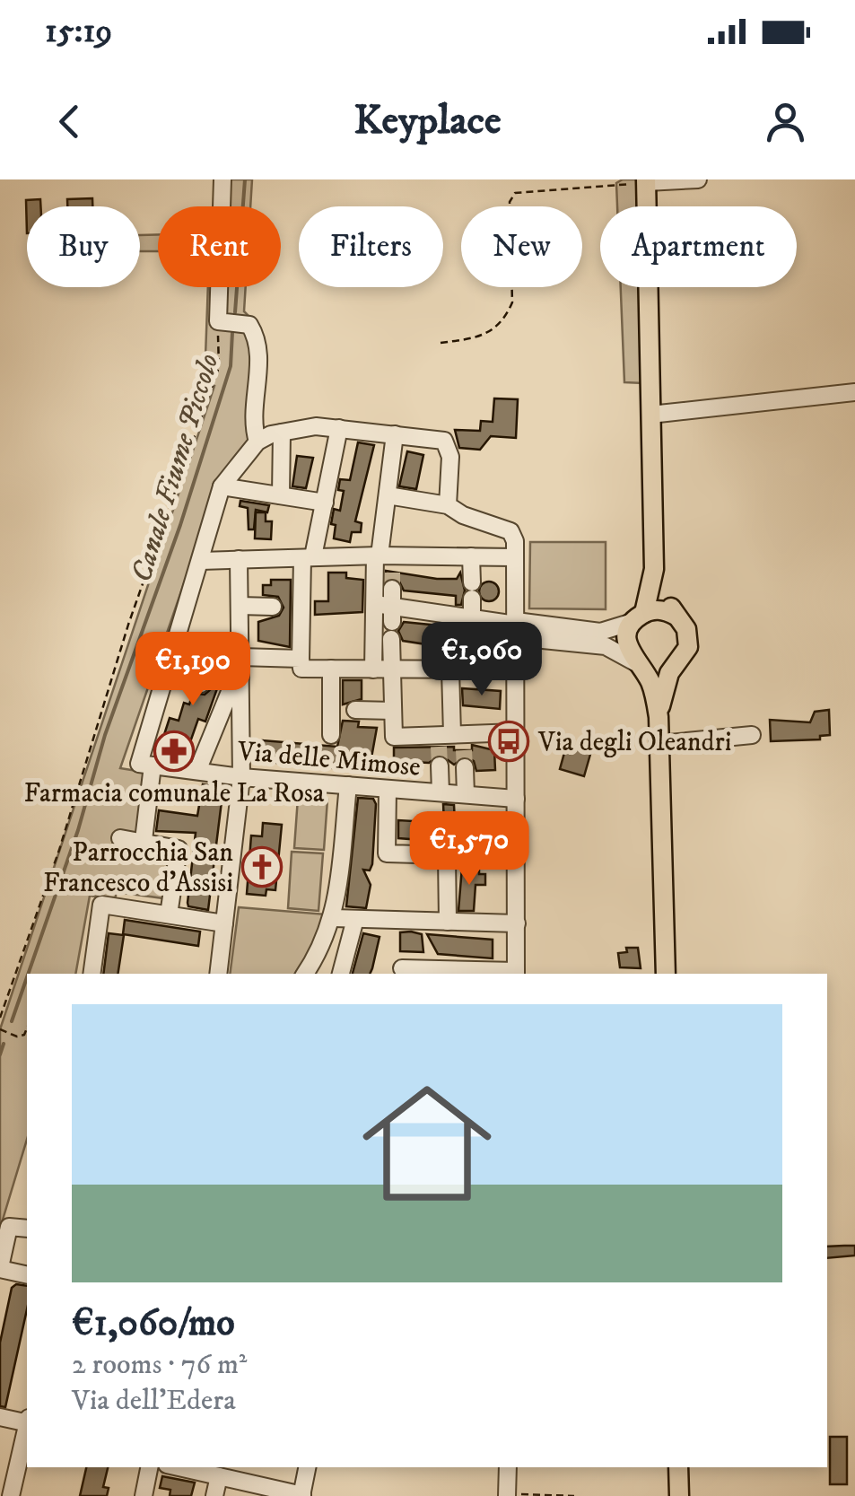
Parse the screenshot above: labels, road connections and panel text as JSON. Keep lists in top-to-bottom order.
{
  "streets": {
    "street": ["Via delle Mimose"]
  },
  "water": ["Canale Fiume Piccolo"],
  "places": {
    "bus stop": ["Via degli Oleandri"],
    "pharmacy": ["Farmacia comunale La Rosa"],
    "church": ["Parrocchia San Francesco d'Assisi"]
  },
  "page": {
    "status": "15:19",
    "header": "Keyplace",
    "chip": [
      "Buy",
      "Rent",
      "Filters",
      "New",
      "Apartment"
    ],
    "price": ["€1,060", "€1,190", "€1,570"],
    "list": [
      {
        "name": "€1,060/mo",
        "note": "2 rooms · 76 m² · Via dell'Edera"
      }
    ]
  }
}
